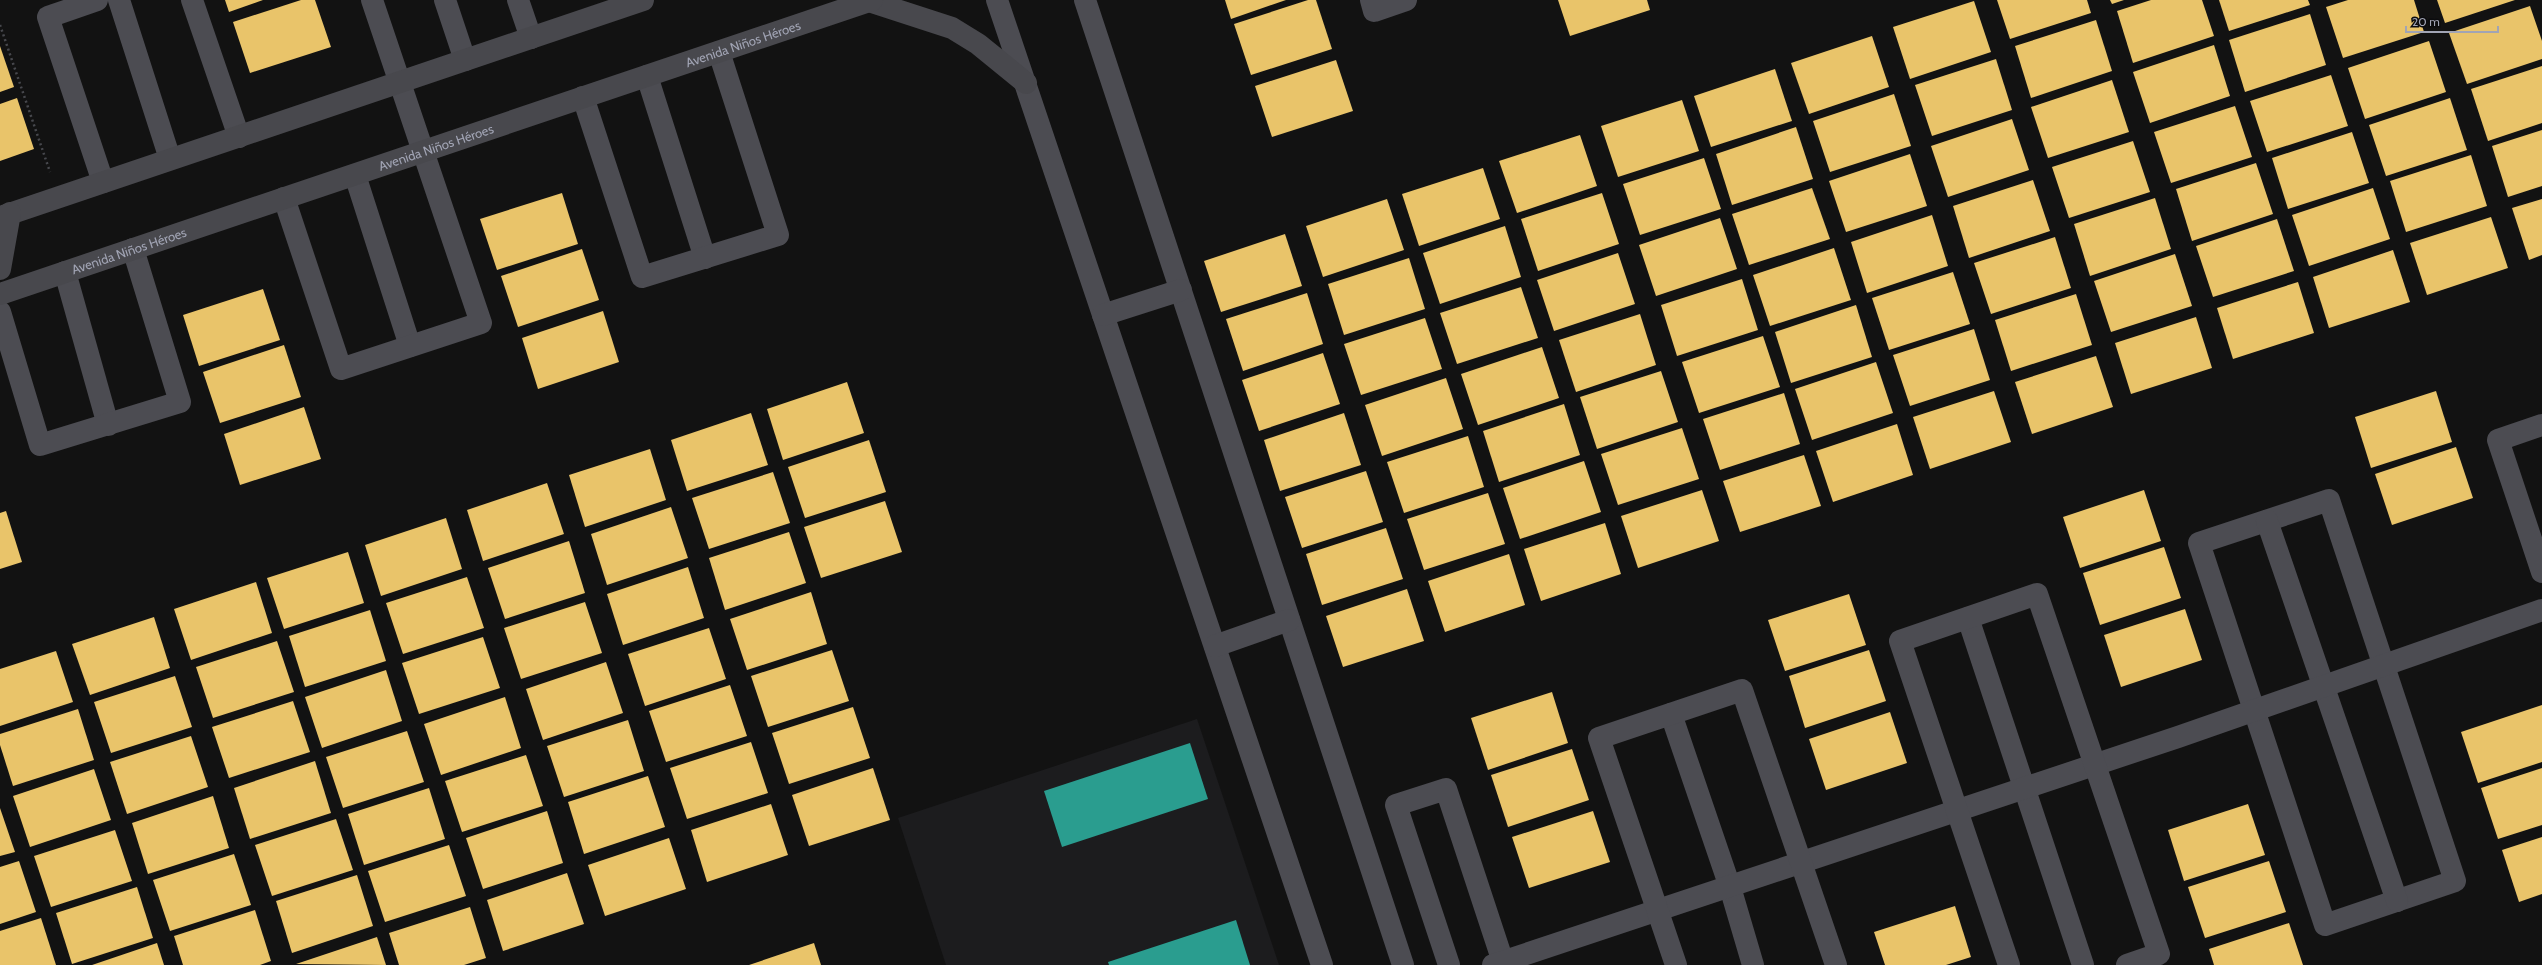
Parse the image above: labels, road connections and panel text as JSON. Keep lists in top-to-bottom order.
{
  "streets": {
    "main road": ["Avenida Niños Héroes"]
  },
  "scale_bar": "20 m"
}
